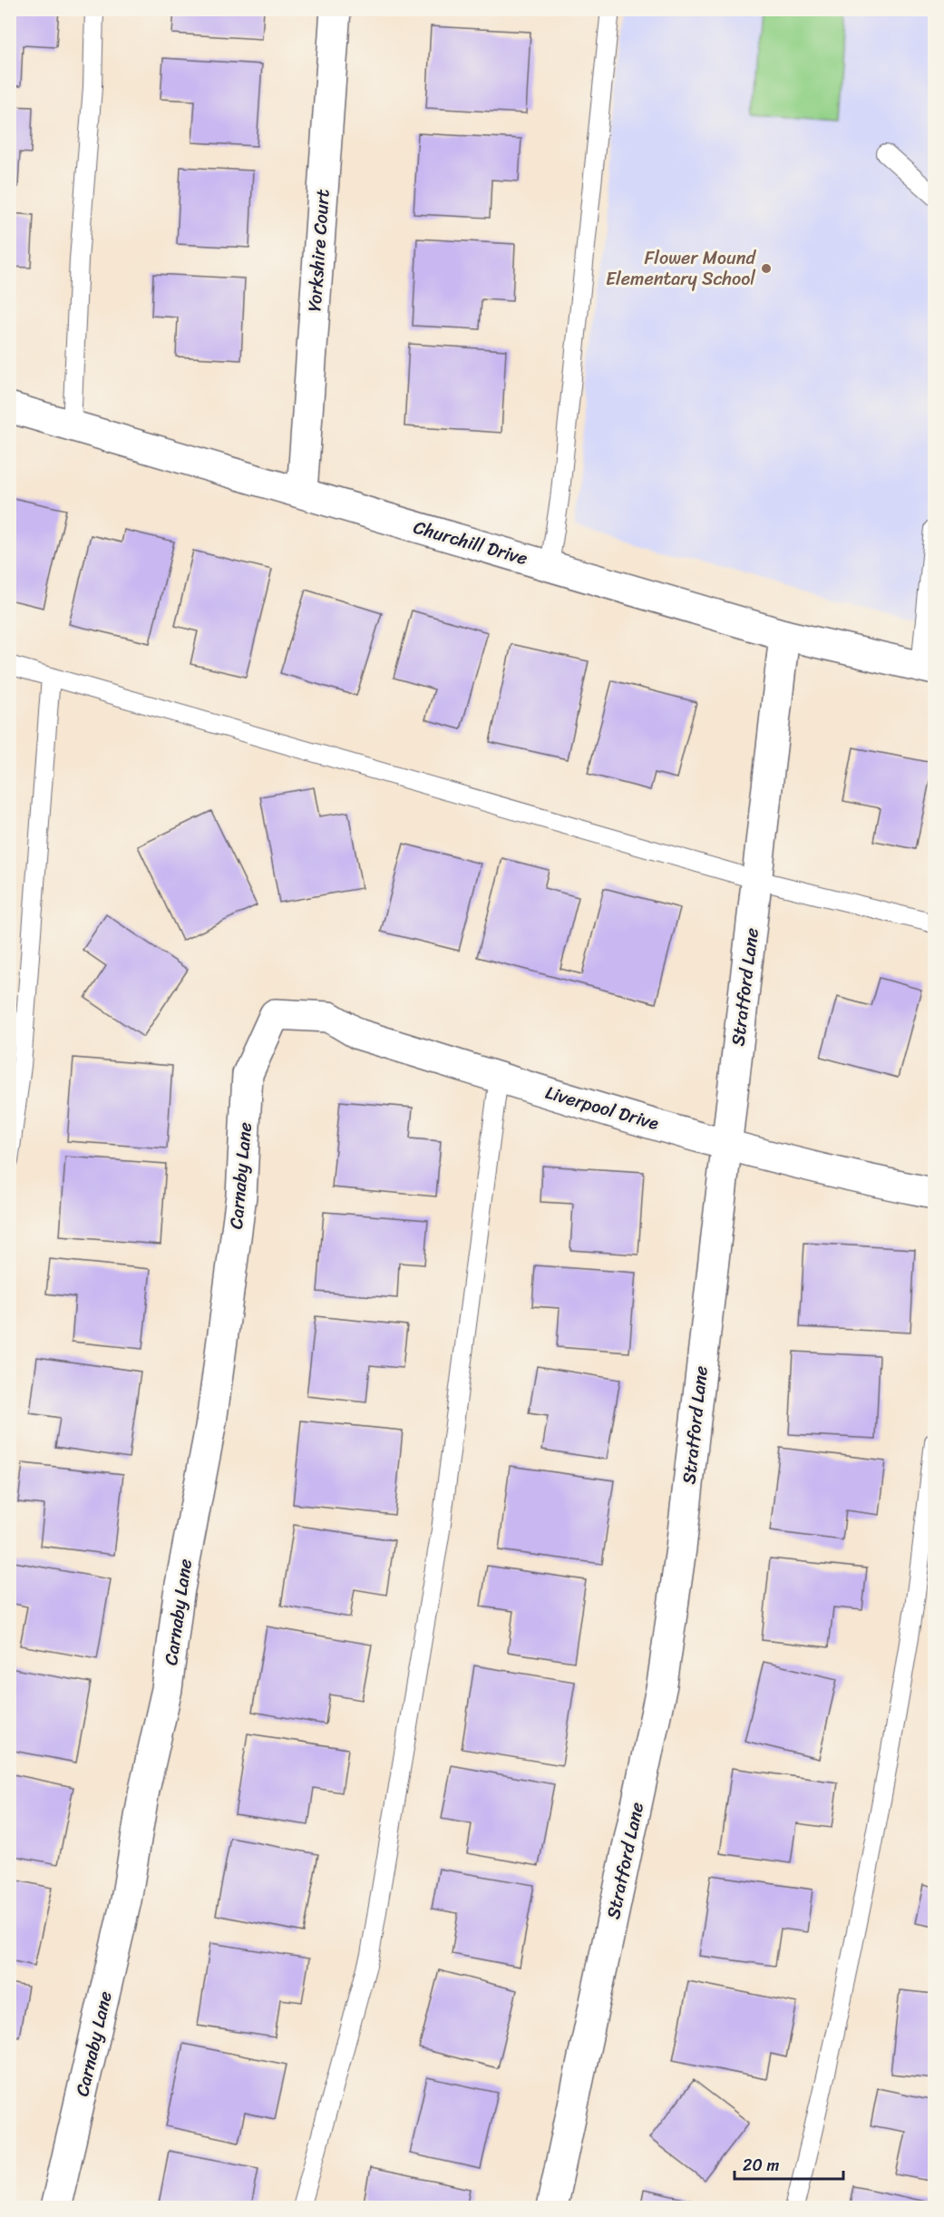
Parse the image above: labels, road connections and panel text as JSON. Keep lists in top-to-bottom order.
{
  "streets": {
    "street": [
      "Yorkshire Court",
      "Churchill Drive",
      "Stratford Lane",
      "Liverpool Drive",
      "Carnaby Lane"
    ]
  },
  "crossings": [
    ["Yorkshire Court", "Churchill Drive"],
    ["Churchill Drive", "Stratford Lane"],
    ["Stratford Lane", "Liverpool Drive"],
    ["Liverpool Drive", "Carnaby Lane"]
  ],
  "places": ["Flower Mound Elementary School"],
  "scale_bar": "20 m"
}
